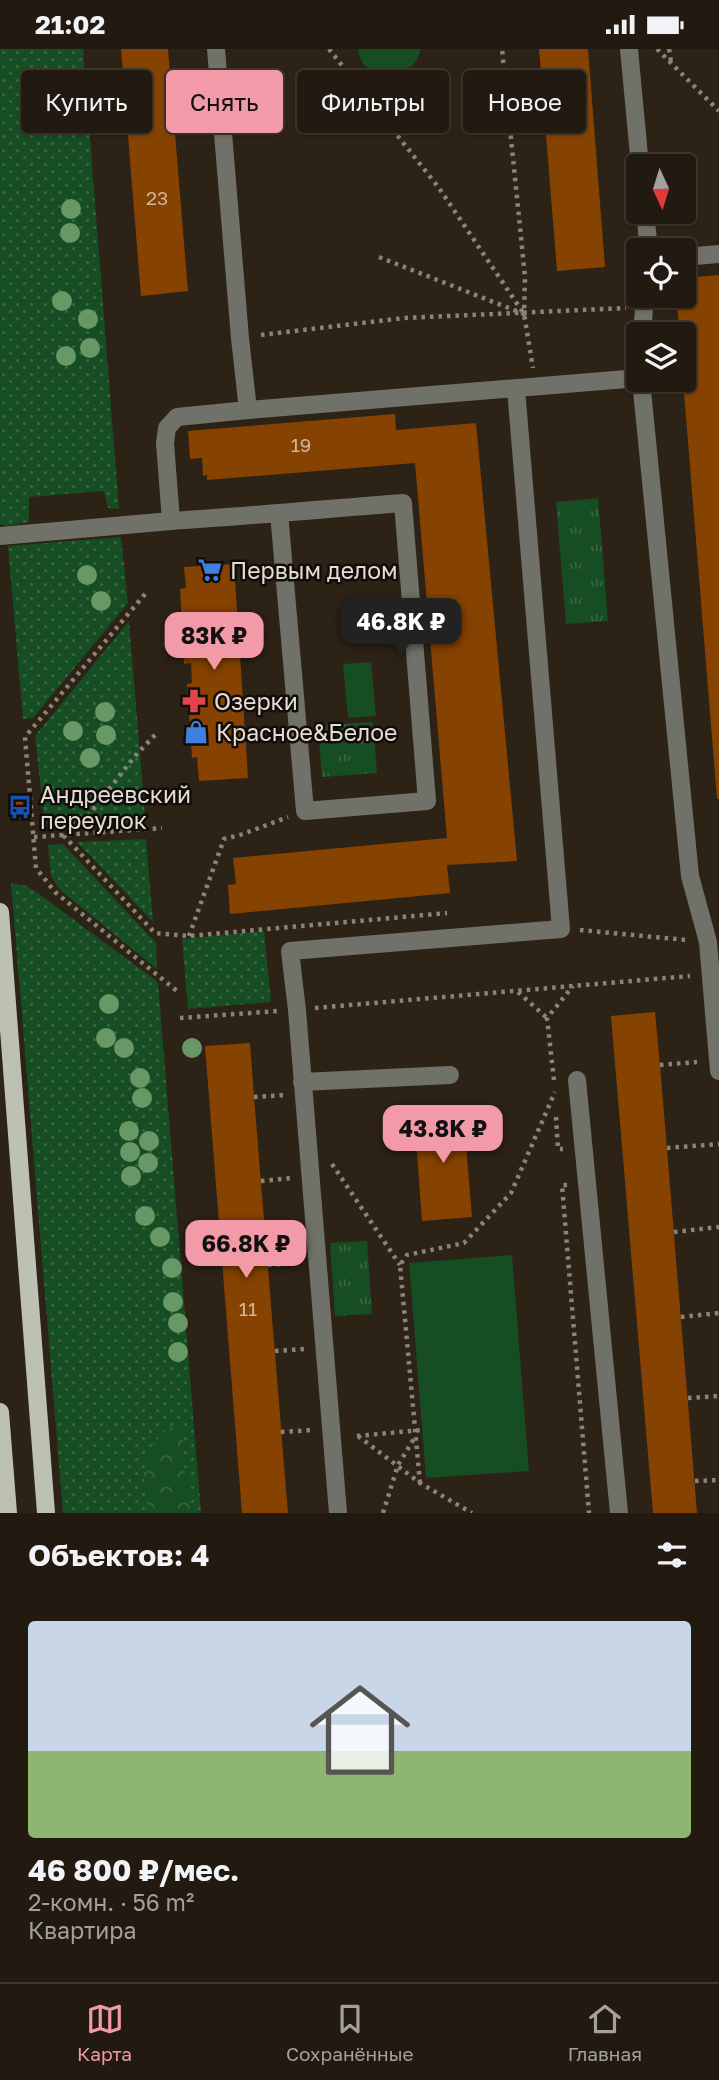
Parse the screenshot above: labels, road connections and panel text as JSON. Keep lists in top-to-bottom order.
{
  "places": {
    "supermarket": ["Первым делом"],
    "pharmacy": ["Озерки"],
    "shop": ["Красное&Белое"],
    "bus stop": ["Андреевский переулок"]
  },
  "house_numbers": ["23", "19", "11"],
  "north": "bottom",
  "page": {
    "status": "21:02",
    "chip": [
      "Купить",
      "Снять",
      "Фильтры",
      "Новое"
    ],
    "price": [
      "46.8K ₽",
      "83K ₽",
      "43.8K ₽",
      "66.8K ₽"
    ],
    "heading": "Объектов: 4",
    "list": [
      {
        "name": "46 800 ₽/мес.",
        "note": "2-комн. · 56 m² · Квартира"
      }
    ],
    "tabs": ["Карта", "Сохранённые", "Главная"]
  }
}
